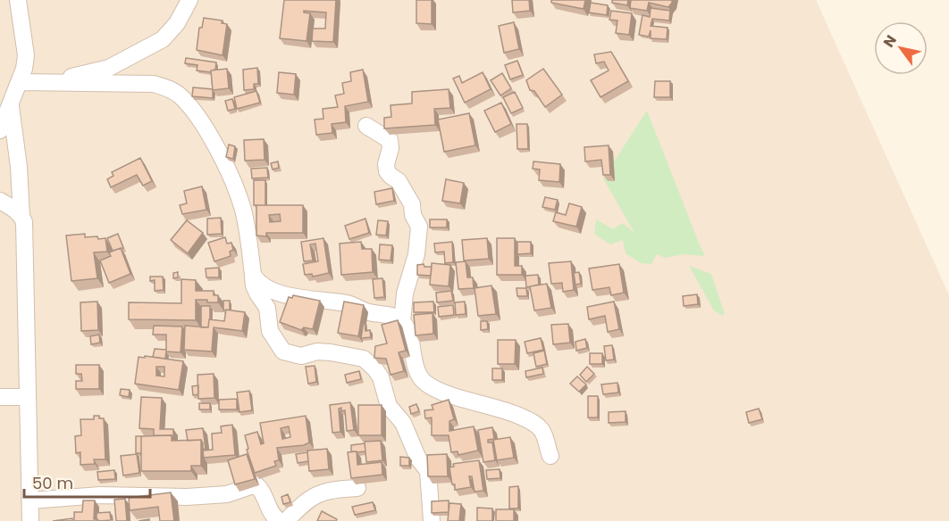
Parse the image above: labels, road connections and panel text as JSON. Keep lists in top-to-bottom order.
{
  "scale_bar": "50 m",
  "north": "top left"
}
